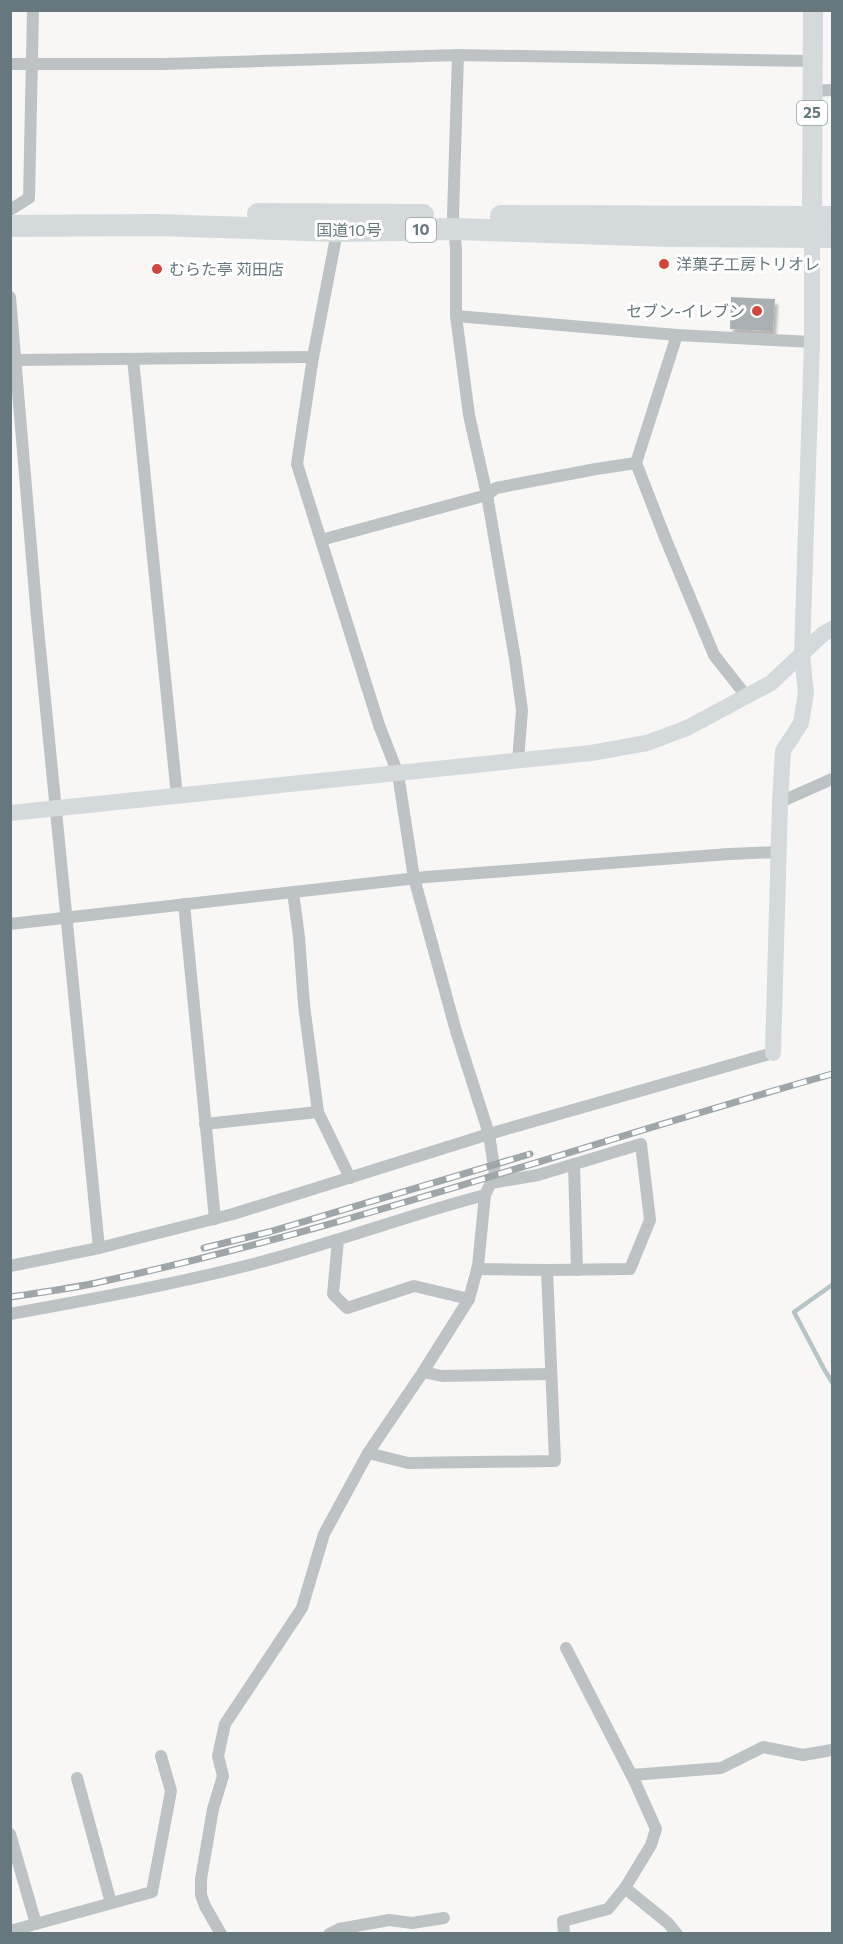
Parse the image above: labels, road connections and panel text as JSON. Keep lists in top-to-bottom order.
{
  "streets": {
    "highway": ["国道10号", "10"],
    "main road": ["25"]
  },
  "crossings": [
    ["25", "国道10号"]
  ],
  "places": ["洋菓子工房トリオレ", "むらた亭 苅田店", "セブン-イレブン"]
}
